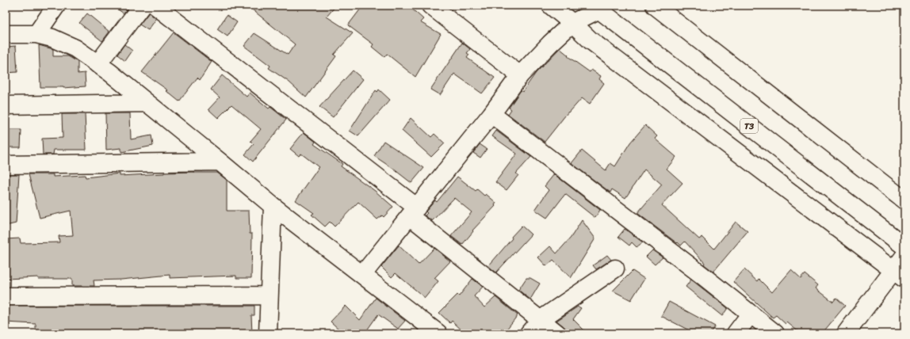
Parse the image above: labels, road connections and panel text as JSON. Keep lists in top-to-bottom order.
{
  "streets": {
    "main road": ["T3"]
  }
}
